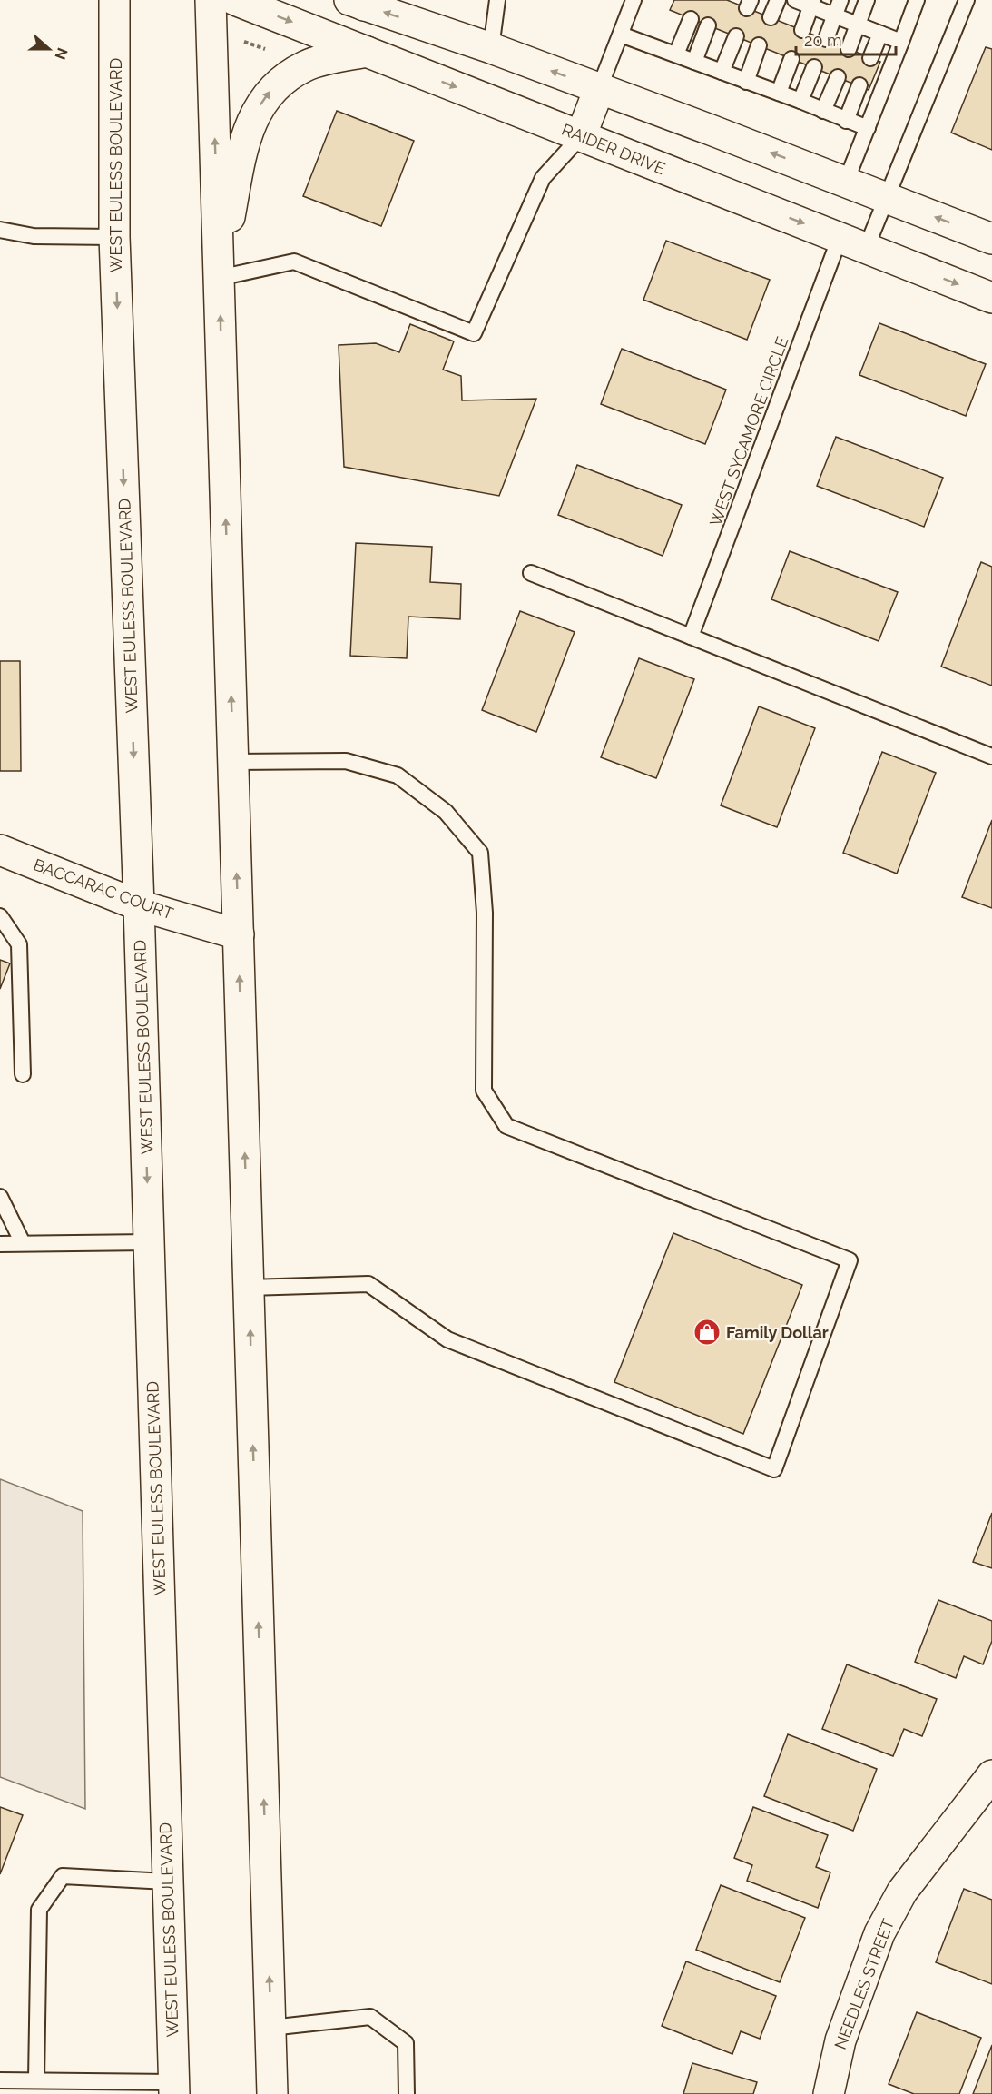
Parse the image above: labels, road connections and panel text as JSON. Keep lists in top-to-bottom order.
{
  "streets": {
    "main road": [
      "RAIDER DRIVE",
      "WEST EULESS BOULEVARD",
      "BACCARAC COURT",
      "NEEDLES STREET"
    ],
    "lane": ["WEST SYCAMORE CIRCLE"]
  },
  "crossings": [
    ["RAIDER DRIVE", "WEST SYCAMORE CIRCLE"],
    ["WEST EULESS BOULEVARD", "BACCARAC COURT"]
  ],
  "places": {
    "shop": ["Family Dollar"]
  },
  "scale_bar": "20 m",
  "north": "right"
}
